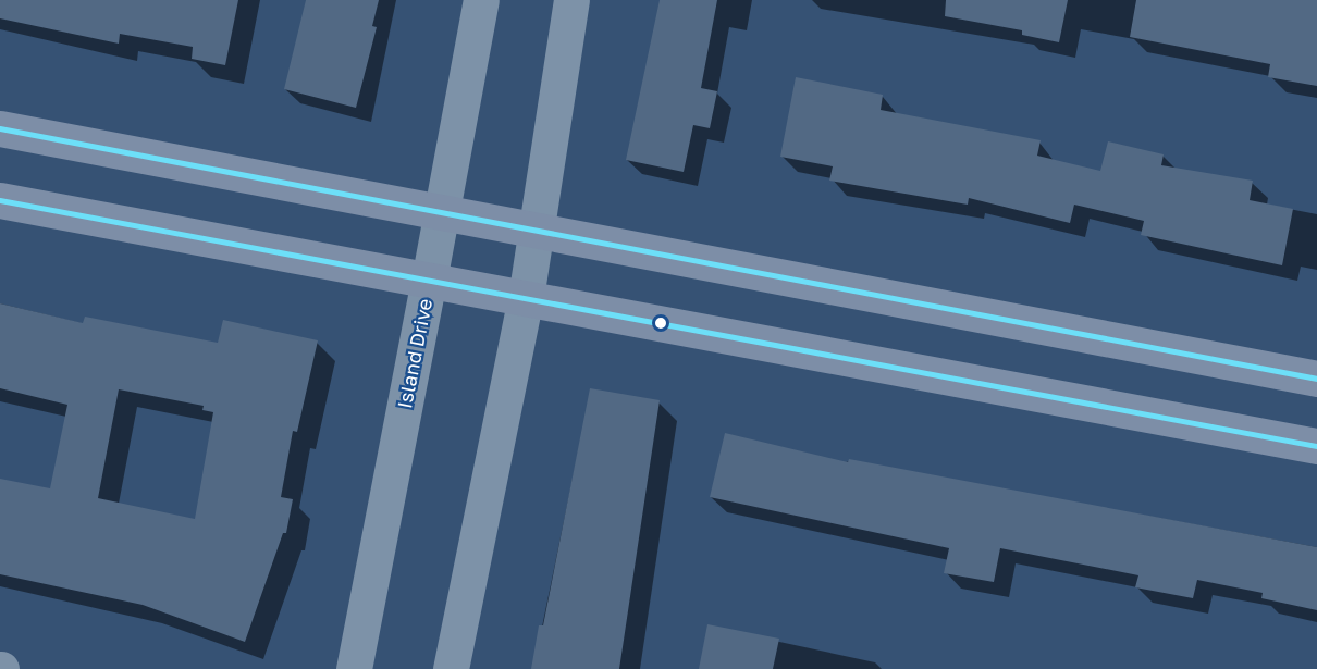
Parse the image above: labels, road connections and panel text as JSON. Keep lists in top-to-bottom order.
{
  "streets": {
    "street": ["Island Drive"]
  }
}
